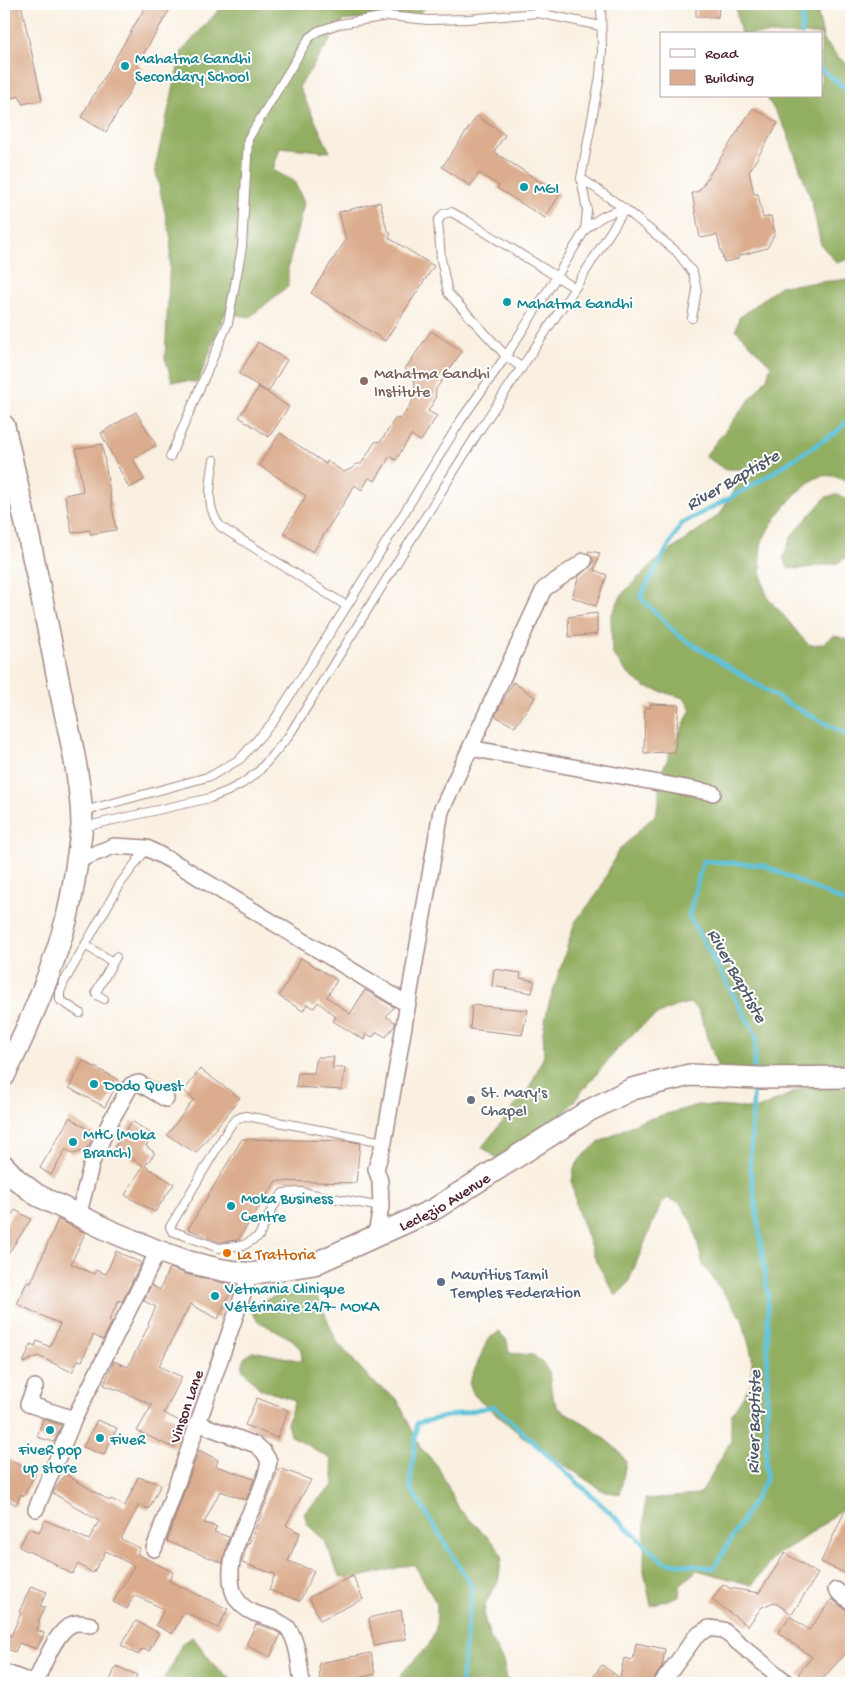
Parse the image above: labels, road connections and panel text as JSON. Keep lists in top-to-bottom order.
{
  "streets": {
    "main road": ["Leclezio Avenue"],
    "street": ["Vinson Lane"]
  },
  "crossings": [
    ["Leclezio Avenue", "Vinson Lane"]
  ],
  "water": ["River Baptiste"],
  "places": [
    "Mahatma Gandhi Secondary School",
    "MGI",
    "Mahatma Gandhi",
    "Mahatma Gandhi Institute",
    "Dodo Quest",
    "St. Mary's Chapel",
    "MHC (Moka Branch)",
    "Moka Business Centre",
    "La Trattoria",
    "Mauritius Tamil Temples Federation",
    "Vetmania Clinique Vétérinaire 24/7- MOKA",
    "FiveR pop up store",
    "FiveR"
  ],
  "legend": ["Road", "Building"]
}
